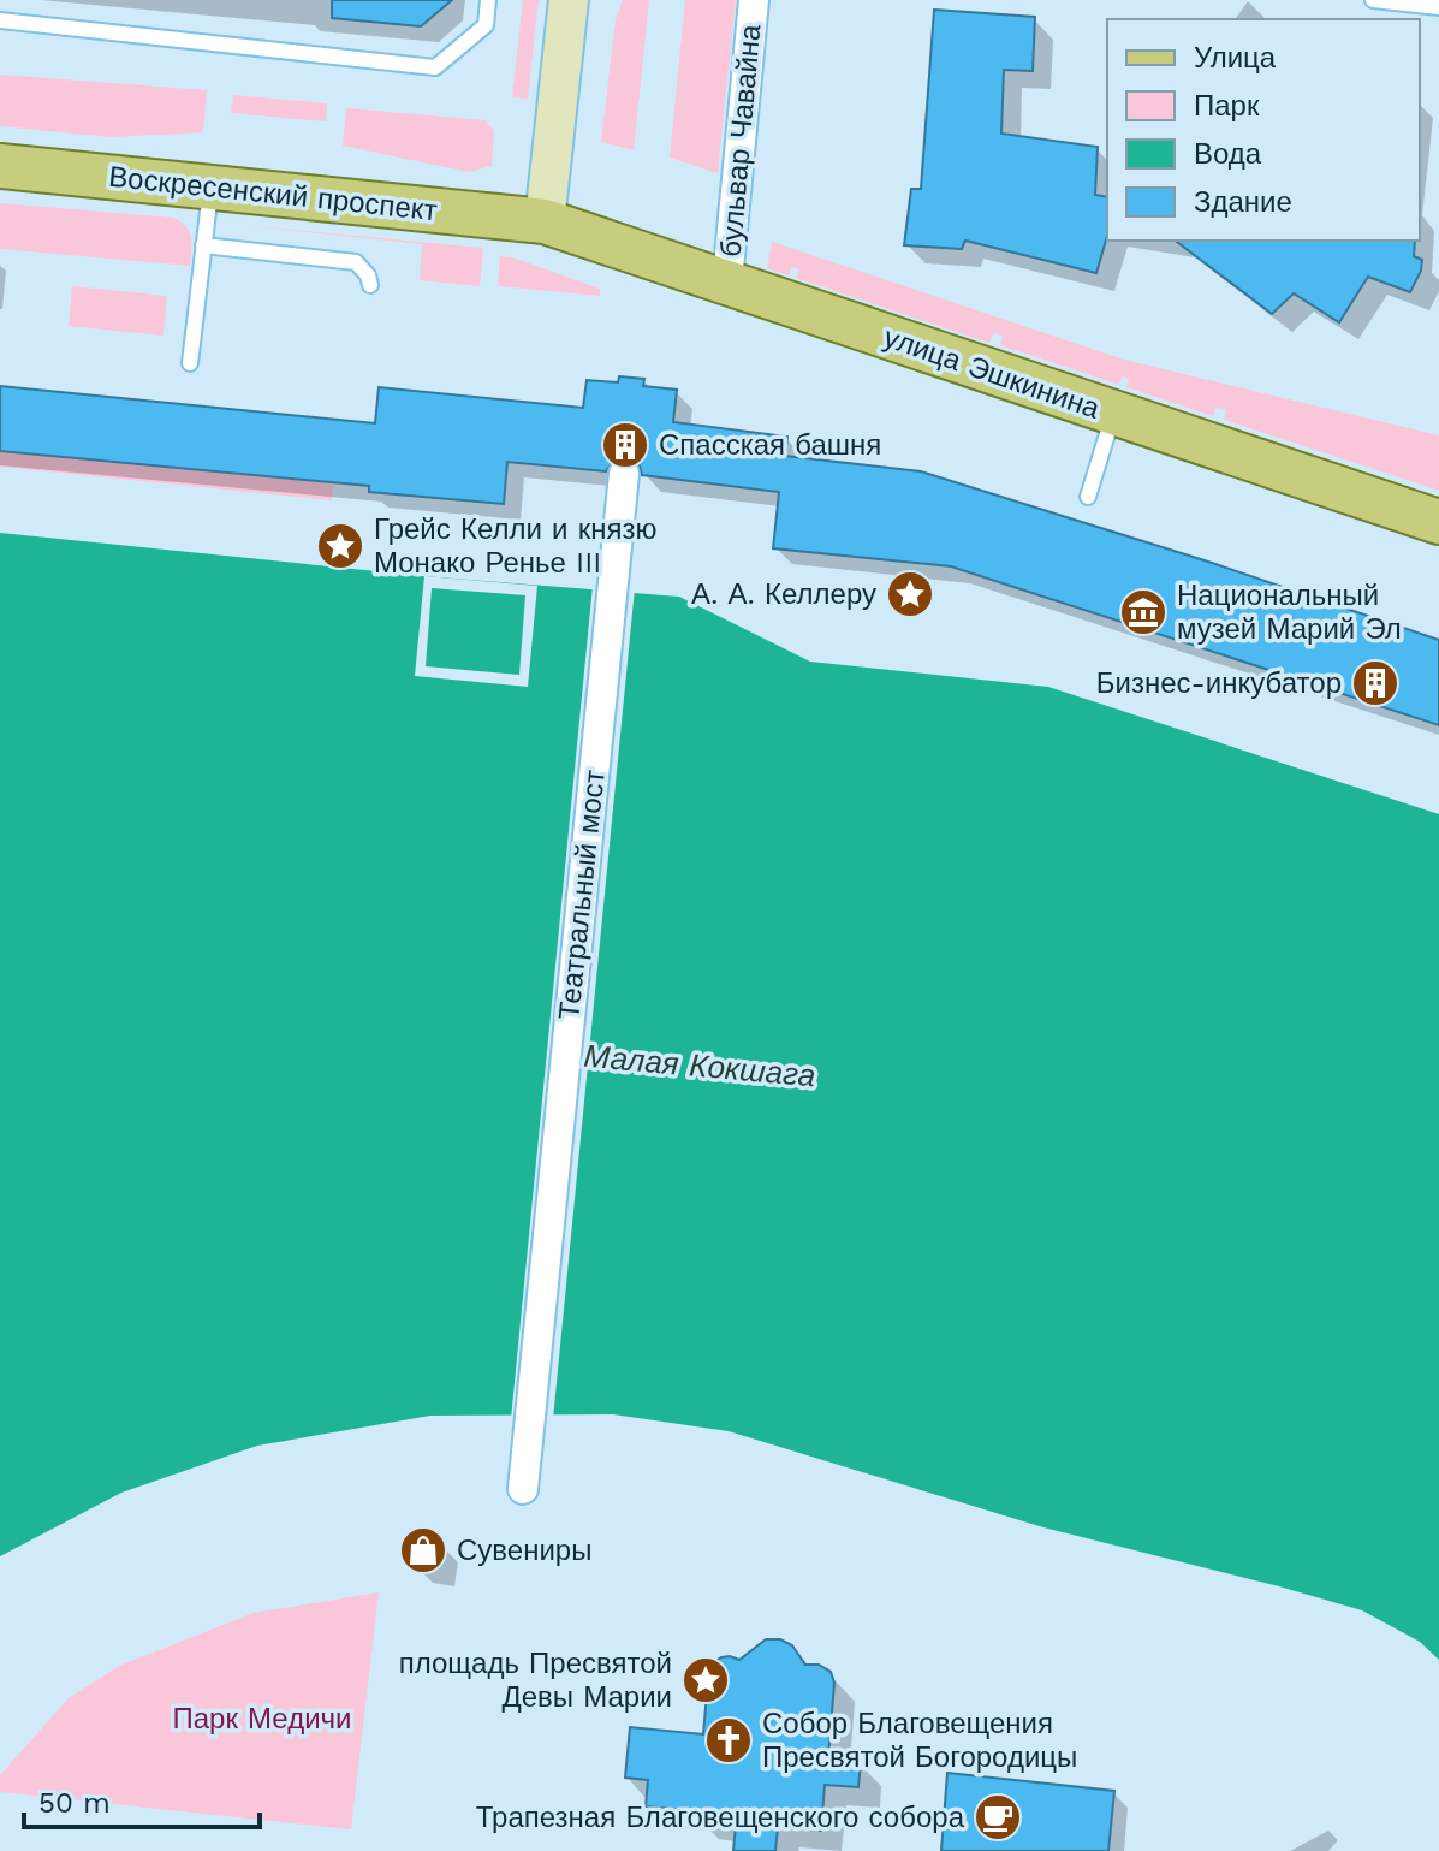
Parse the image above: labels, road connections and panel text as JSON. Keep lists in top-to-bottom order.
{
  "streets": {
    "main road": ["Воскресенский проспект", "улица Эшкинина"],
    "street": ["бульвар Чавайна", "Театральный мост"]
  },
  "crossings": [
    ["бульвар Чавайна", "улица Эшкинина"],
    ["Воскресенский проспект", "улица Эшкинина"]
  ],
  "water": ["Малая Кокшага"],
  "parks": ["Парк Медичи"],
  "places": {
    "building": ["Спасская башня", "Бизнес-инкубатор"],
    "place": ["Грейс Келли и князю Монако Ренье III", "А. А. Келлеру", "площадь Пресвятой Девы Марии"],
    "museum": ["Национальный музей Марий Эл"],
    "shop": ["Сувениры"],
    "church": ["Собор Благовещения Пресвятой Богородицы"],
    "cafe": ["Трапезная Благовещенского собора"]
  },
  "legend": [
    "Улица",
    "Парк",
    "Вода",
    "Здание"
  ],
  "scale_bar": "50 m"
}
